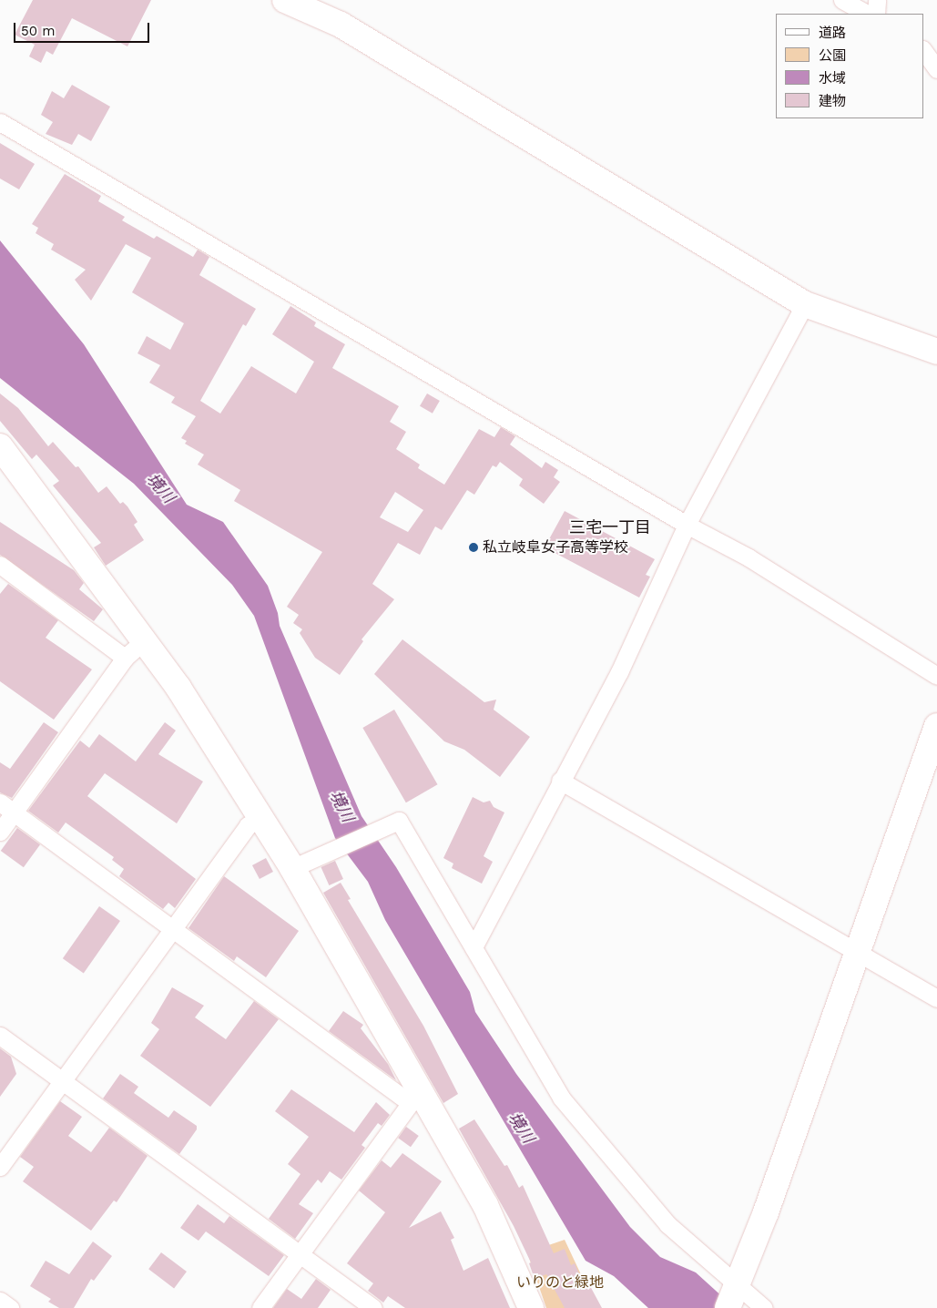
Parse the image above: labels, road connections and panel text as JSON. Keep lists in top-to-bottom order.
{
  "districts": ["三宅一丁目"],
  "water": ["境川"],
  "parks": ["いりのと緑地"],
  "places": ["私立岐阜女子高等学校"],
  "legend": [
    "道路",
    "公園",
    "水域",
    "建物"
  ],
  "scale_bar": "50 m"
}
